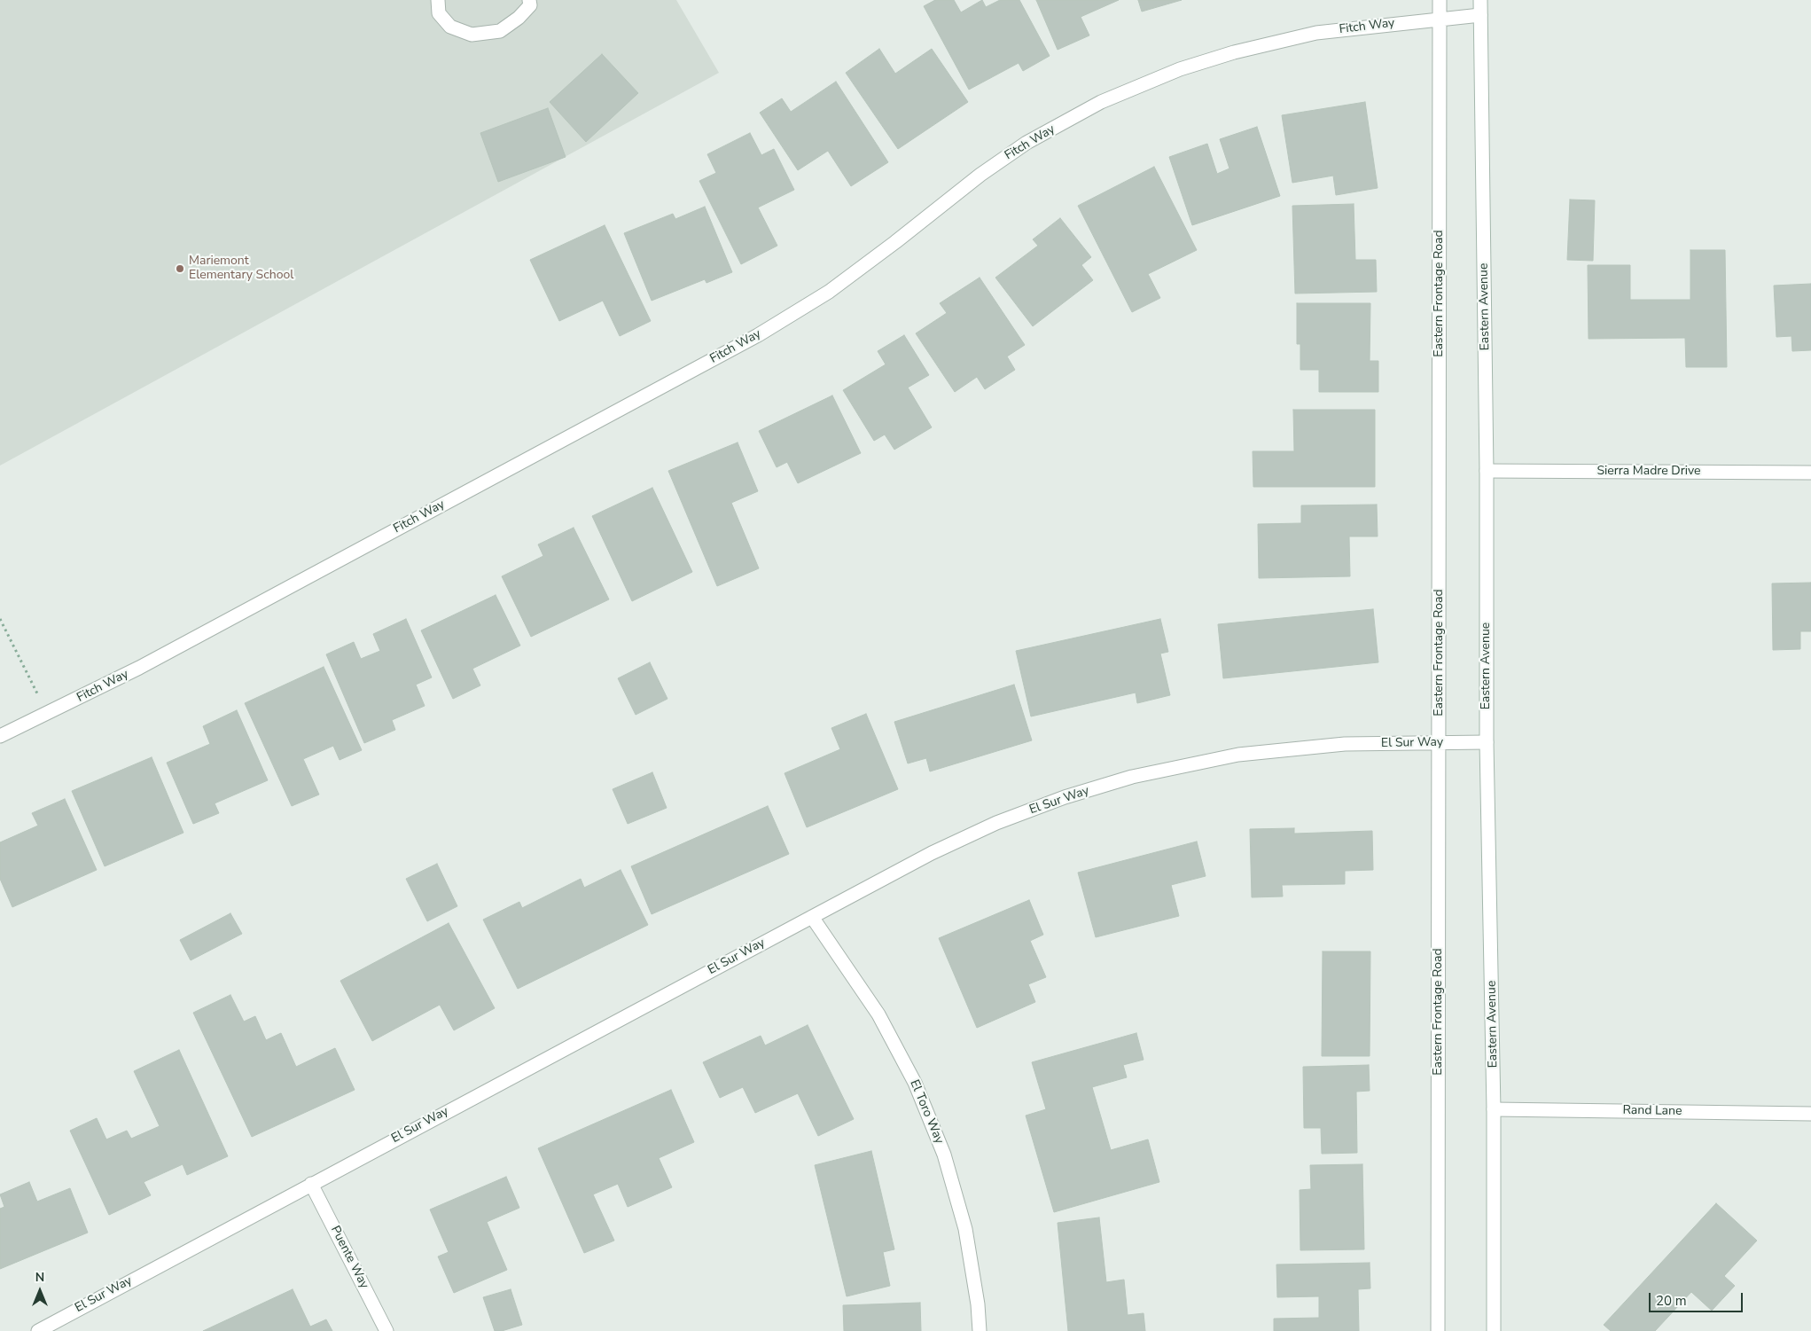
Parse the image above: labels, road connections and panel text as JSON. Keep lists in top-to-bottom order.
{
  "streets": {
    "street": [
      "Fitch Way",
      "Eastern Frontage Road",
      "Eastern Avenue",
      "Sierra Madre Drive",
      "El Sur Way",
      "Rand Lane",
      "El Toro Way",
      "Puente Way"
    ]
  },
  "crossings": [
    ["Fitch Way", "Eastern Frontage Road"],
    ["Fitch Way", "Eastern Avenue"],
    ["Eastern Frontage Road", "El Sur Way"],
    ["Eastern Avenue", "Sierra Madre Drive"],
    ["Eastern Avenue", "El Sur Way"],
    ["Eastern Avenue", "Rand Lane"],
    ["El Sur Way", "El Toro Way"],
    ["El Sur Way", "Puente Way"]
  ],
  "places": ["Mariemont Elementary School"],
  "scale_bar": "20 m",
  "north": "top"
}
